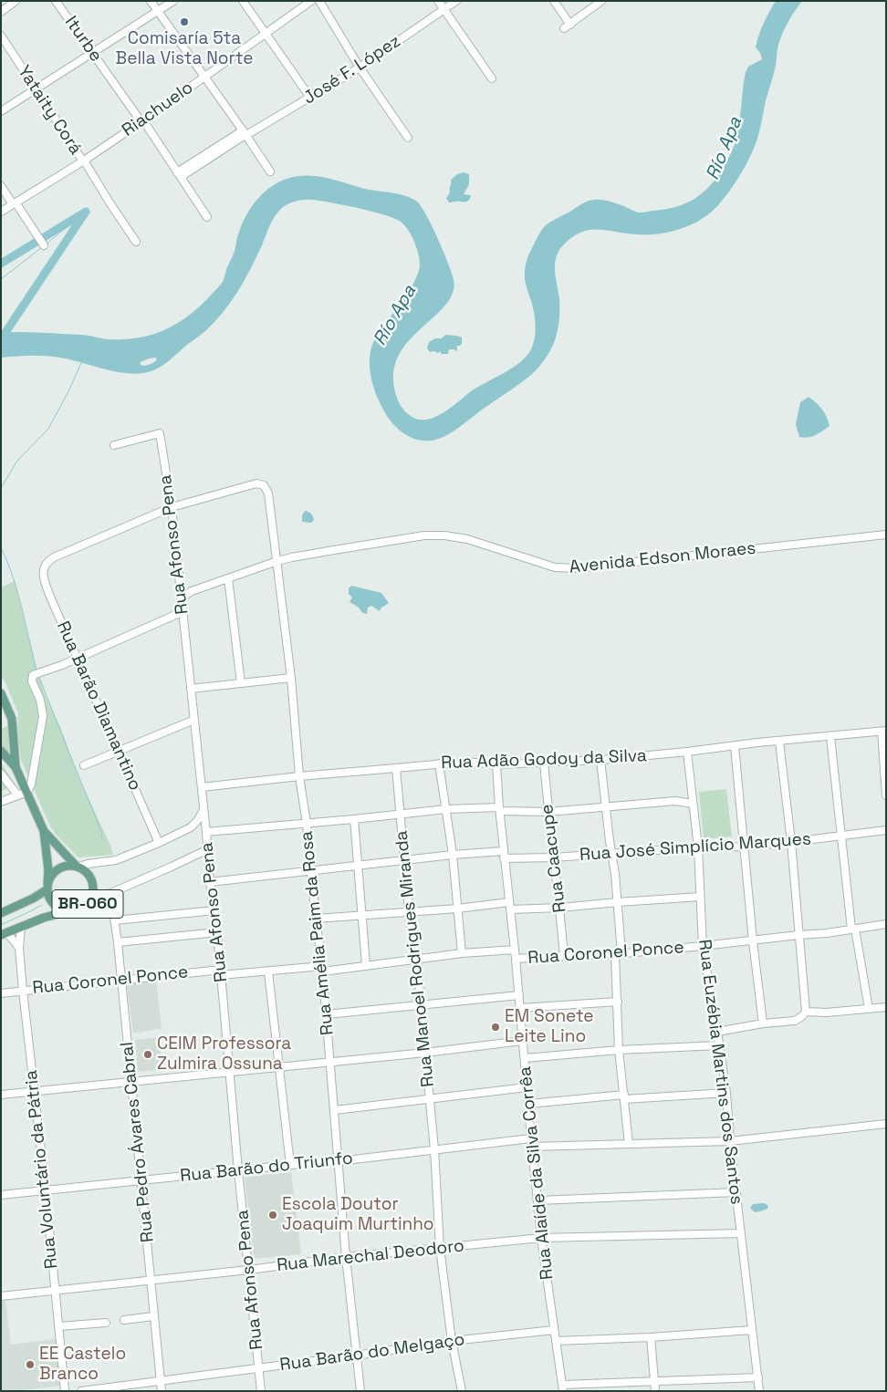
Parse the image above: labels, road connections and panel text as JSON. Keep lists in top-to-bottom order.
{
  "streets": {
    "main road": ["BR-060"],
    "street": [
      "Iturbe",
      "José F. López",
      "Riachuelo",
      "Yataity Corá",
      "Rua Afonso Pena",
      "Avenida Edson Moraes",
      "Rua Barão Diamantino",
      "Rua Adão Godoy da Silva",
      "Rua José Simplício Marques",
      "Rua Caacupe",
      "Rua Amélia Paim da Rosa",
      "Rua Coronel Ponce",
      "Rua Manoel Rodrigues Miranda",
      "Rua Euzébia Martins dos Santos",
      "Rua Pedro Ávares Cabral",
      "Rua Barão do Triunfo",
      "Rua Voluntário da Pátria",
      "Rua Alaíde da Silva Corrêa",
      "Rua Marechal Deodoro",
      "Rua Barão do Melgaço"
    ]
  },
  "crossings": [
    ["Iturbe", "José F. López"],
    ["Iturbe", "Riachuelo"],
    ["Riachuelo", "Yataity Corá"],
    ["Rua Afonso Pena", "Avenida Edson Moraes"],
    ["Rua Afonso Pena", "Rua Barão Diamantino"],
    ["Rua Afonso Pena", "Rua Adão Godoy da Silva"],
    ["Rua Afonso Pena", "Rua José Simplício Marques"],
    ["Rua Afonso Pena", "Rua Amélia Paim da Rosa"],
    ["Rua Afonso Pena", "Rua Coronel Ponce"],
    ["Rua Afonso Pena", "Rua Barão do Triunfo"],
    ["Rua Afonso Pena", "Rua Marechal Deodoro"],
    ["Rua Afonso Pena", "Rua Barão do Melgaço"],
    ["Avenida Edson Moraes", "Rua Amélia Paim da Rosa"],
    ["Rua Barão Diamantino", "Rua Amélia Paim da Rosa"],
    ["Rua Adão Godoy da Silva", "Rua Caacupe"],
    ["Rua Adão Godoy da Silva", "Rua Amélia Paim da Rosa"],
    ["Rua Adão Godoy da Silva", "Rua Manoel Rodrigues Miranda"],
    ["Rua Adão Godoy da Silva", "Rua Euzébia Martins dos Santos"],
    ["Rua Adão Godoy da Silva", "Rua Alaíde da Silva Corrêa"],
    ["Rua José Simplício Marques", "Rua Caacupe"],
    ["Rua José Simplício Marques", "Rua Amélia Paim da Rosa"],
    ["Rua José Simplício Marques", "Rua Manoel Rodrigues Miranda"],
    ["Rua José Simplício Marques", "Rua Euzébia Martins dos Santos"],
    ["Rua José Simplício Marques", "Rua Alaíde da Silva Corrêa"],
    ["Rua Caacupe", "Rua Coronel Ponce"],
    ["BR-060", "Rua Voluntário da Pátria"],
    ["Rua Amélia Paim da Rosa", "Rua Coronel Ponce"],
    ["Rua Amélia Paim da Rosa", "Rua Barão do Triunfo"],
    ["Rua Amélia Paim da Rosa", "Rua Marechal Deodoro"],
    ["Rua Amélia Paim da Rosa", "Rua Barão do Melgaço"],
    ["Rua Coronel Ponce", "Rua Manoel Rodrigues Miranda"],
    ["Rua Coronel Ponce", "Rua Euzébia Martins dos Santos"],
    ["Rua Coronel Ponce", "Rua Pedro Ávares Cabral"],
    ["Rua Coronel Ponce", "Rua Voluntário da Pátria"],
    ["Rua Coronel Ponce", "Rua Alaíde da Silva Corrêa"],
    ["Rua Manoel Rodrigues Miranda", "Rua Barão do Triunfo"],
    ["Rua Manoel Rodrigues Miranda", "Rua Marechal Deodoro"],
    ["Rua Manoel Rodrigues Miranda", "Rua Barão do Melgaço"],
    ["Rua Euzébia Martins dos Santos", "Rua Marechal Deodoro"],
    ["Rua Pedro Ávares Cabral", "Rua Barão do Triunfo"],
    ["Rua Pedro Ávares Cabral", "Rua Marechal Deodoro"],
    ["Rua Pedro Ávares Cabral", "Rua Barão do Melgaço"],
    ["Rua Barão do Triunfo", "Rua Voluntário da Pátria"],
    ["Rua Barão do Triunfo", "Rua Alaíde da Silva Corrêa"],
    ["Rua Voluntário da Pátria", "Rua Marechal Deodoro"],
    ["Rua Alaíde da Silva Corrêa", "Rua Marechal Deodoro"],
    ["Rua Alaíde da Silva Corrêa", "Rua Barão do Melgaço"]
  ],
  "water": ["Río Apa"],
  "places": [
    "Comisaría 5ta Bella Vista Norte",
    "EM Sonete Leite Lino",
    "CEIM Professora Zulmira Ossuna",
    "Escola Doutor Joaquim Murtinho",
    "EE Castelo Branco"
  ]
}
